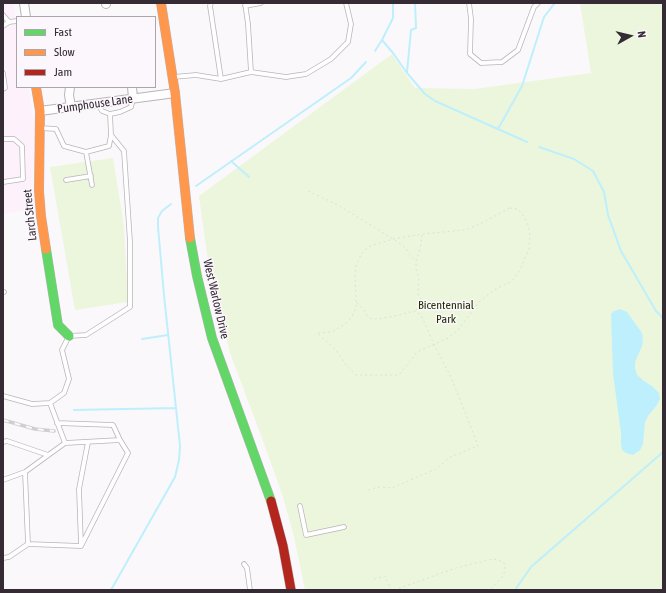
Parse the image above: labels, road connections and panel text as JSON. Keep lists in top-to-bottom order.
{
  "streets": {
    "street": ["Pumphouse Lane", "Larch Street", "West Warlow Drive"]
  },
  "crossings": [
    ["Pumphouse Lane", "Larch Street"],
    ["Pumphouse Lane", "West Warlow Drive"]
  ],
  "parks": ["Bicentennial Park"],
  "legend": ["Fast", "Slow", "Jam"],
  "north": "right"
}
